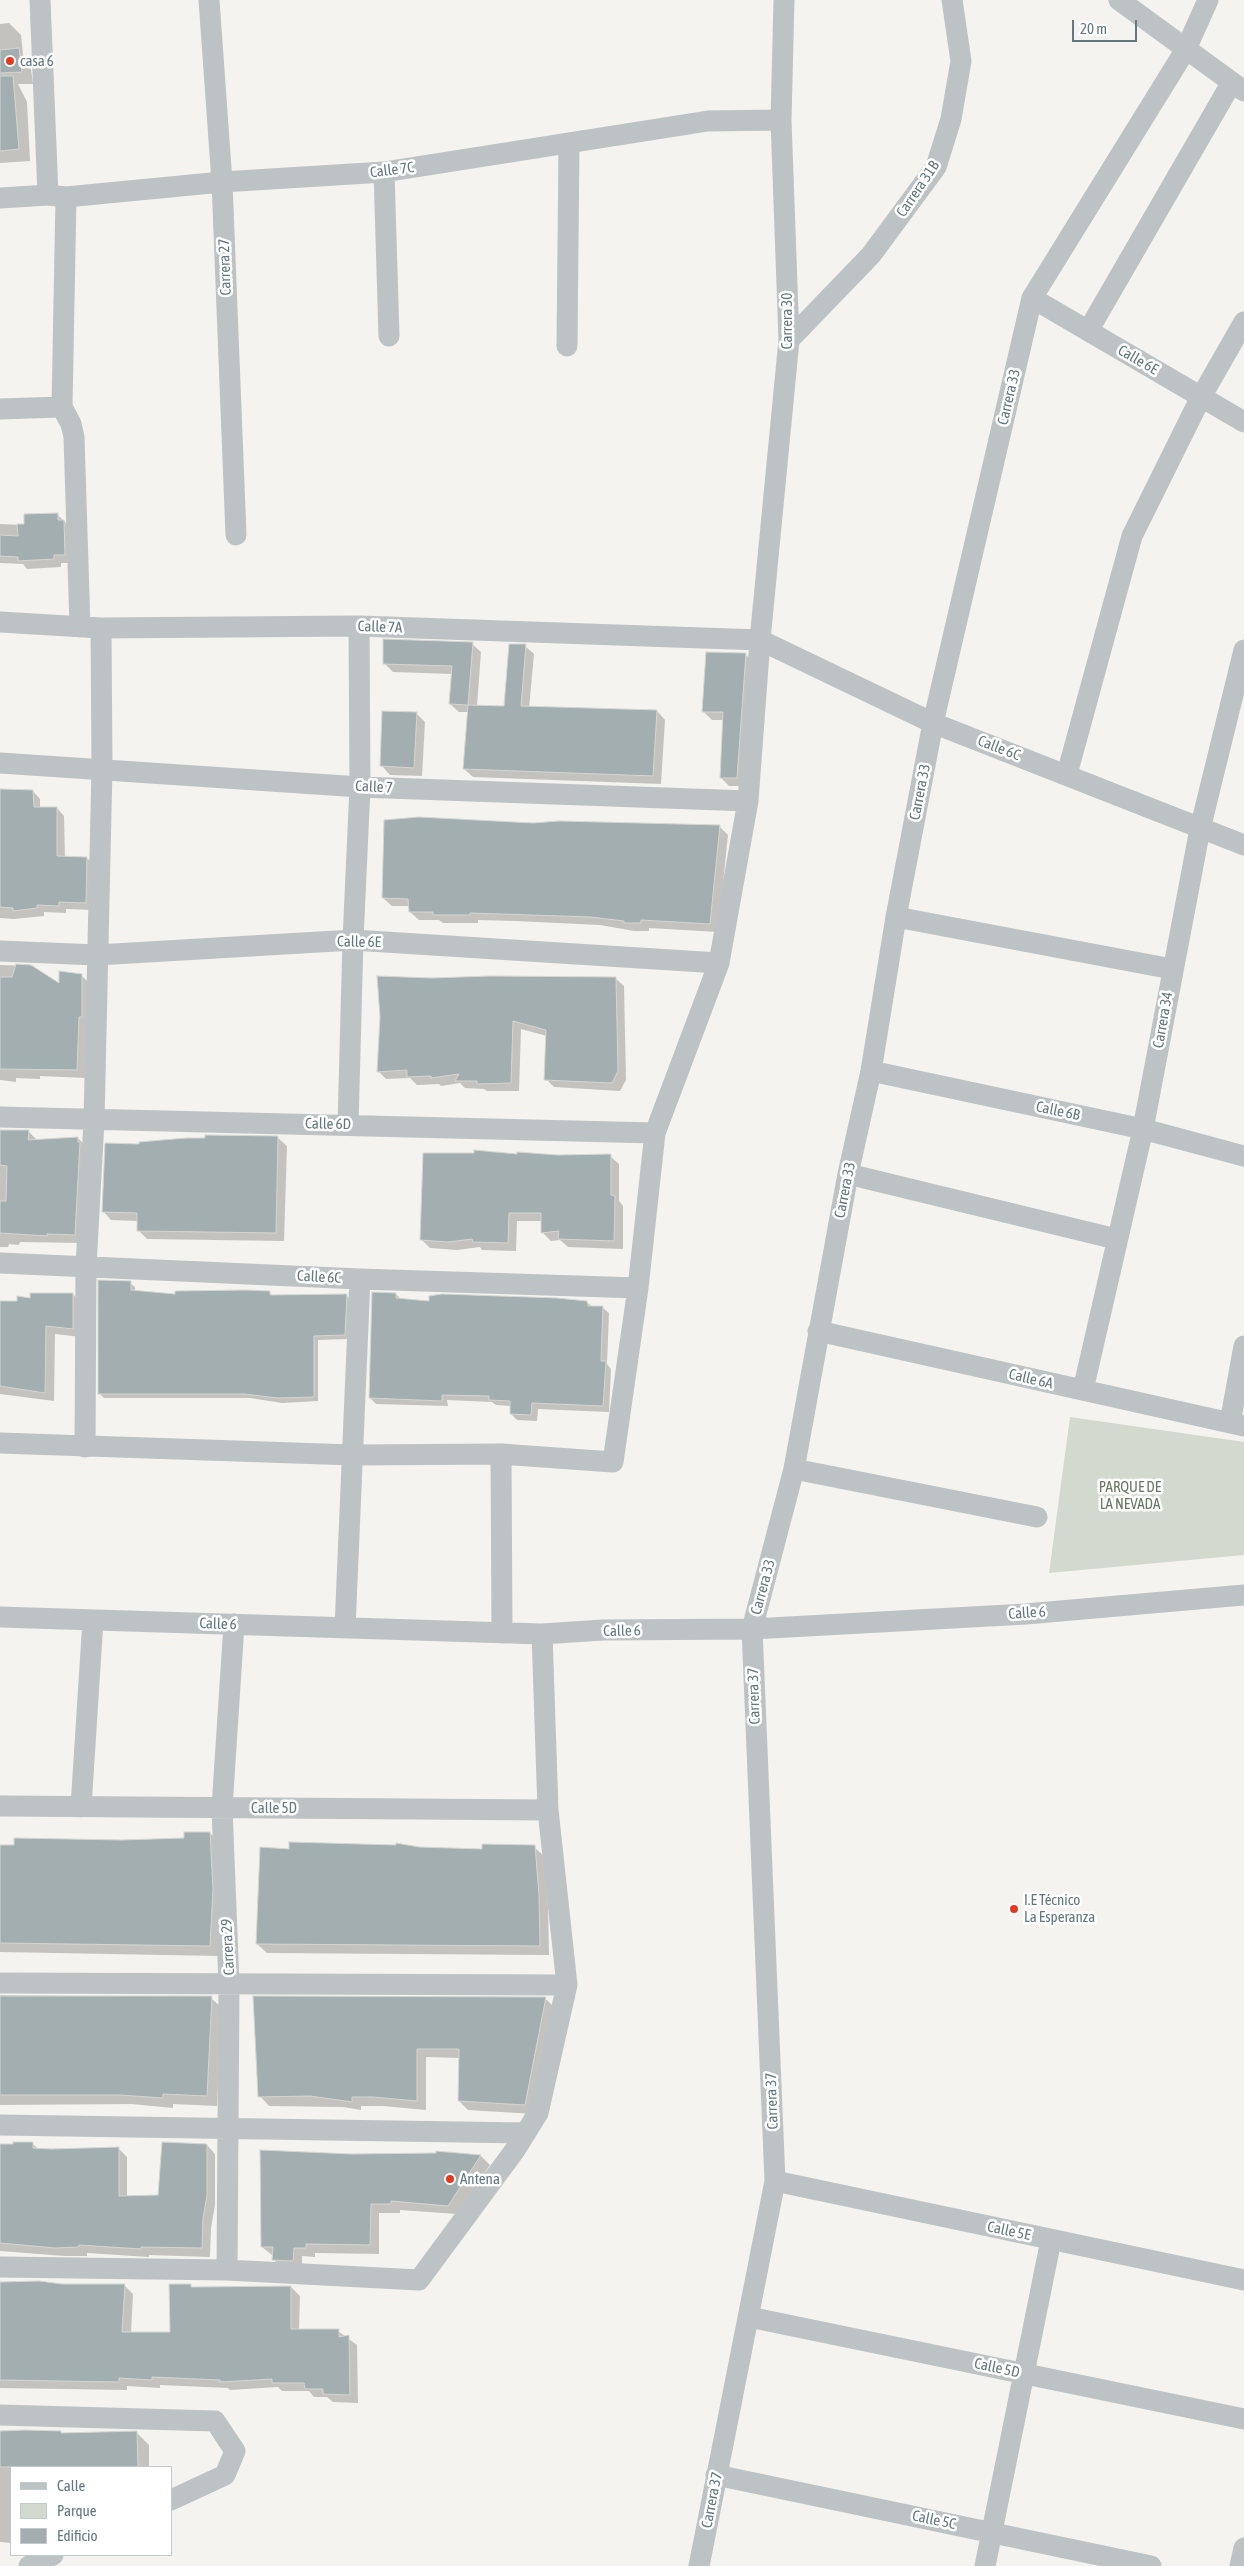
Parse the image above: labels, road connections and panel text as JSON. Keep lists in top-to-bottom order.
{
  "streets": {
    "street": [
      "Calle 7C",
      "Carrera 31B",
      "Carrera 27",
      "Carrera 30",
      "Calle 6E",
      "Carrera 33",
      "Calle 7A",
      "Calle 6C",
      "Calle 7",
      "Carrera 34",
      "Calle 6B",
      "Calle 6D",
      "Calle 6A",
      "Calle 6",
      "Carrera 37",
      "Calle 5D",
      "Carrera 29",
      "Calle 5E",
      "Calle 5C"
    ]
  },
  "crossings": [
    ["Calle 7C", "Carrera 27"],
    ["Calle 7C", "Carrera 30"],
    ["Carrera 31B", "Carrera 30"],
    ["Carrera 30", "Calle 6E"],
    ["Carrera 30", "Calle 7A"],
    ["Carrera 30", "Calle 6C"],
    ["Carrera 30", "Calle 7"],
    ["Carrera 30", "Calle 6D"],
    ["Calle 6E", "Carrera 33"],
    ["Carrera 33", "Calle 6C"],
    ["Carrera 33", "Calle 6B"],
    ["Carrera 33", "Calle 6A"],
    ["Carrera 33", "Calle 6"],
    ["Carrera 33", "Carrera 37"],
    ["Calle 7A", "Calle 6C"],
    ["Calle 6C", "Carrera 34"],
    ["Carrera 34", "Calle 6B"],
    ["Carrera 34", "Calle 6A"],
    ["Calle 6", "Carrera 37"],
    ["Calle 6", "Carrera 29"],
    ["Carrera 37", "Calle 5D"],
    ["Carrera 37", "Calle 5E"],
    ["Carrera 37", "Calle 5C"],
    ["Calle 5D", "Carrera 29"]
  ],
  "parks": ["PARQUE DE LA NEVADA"],
  "places": ["casa 6", "I.E Técnico La Esperanza", "Antena"],
  "legend": ["Calle", "Parque", "Edificio"],
  "scale_bar": "20 m"
}
